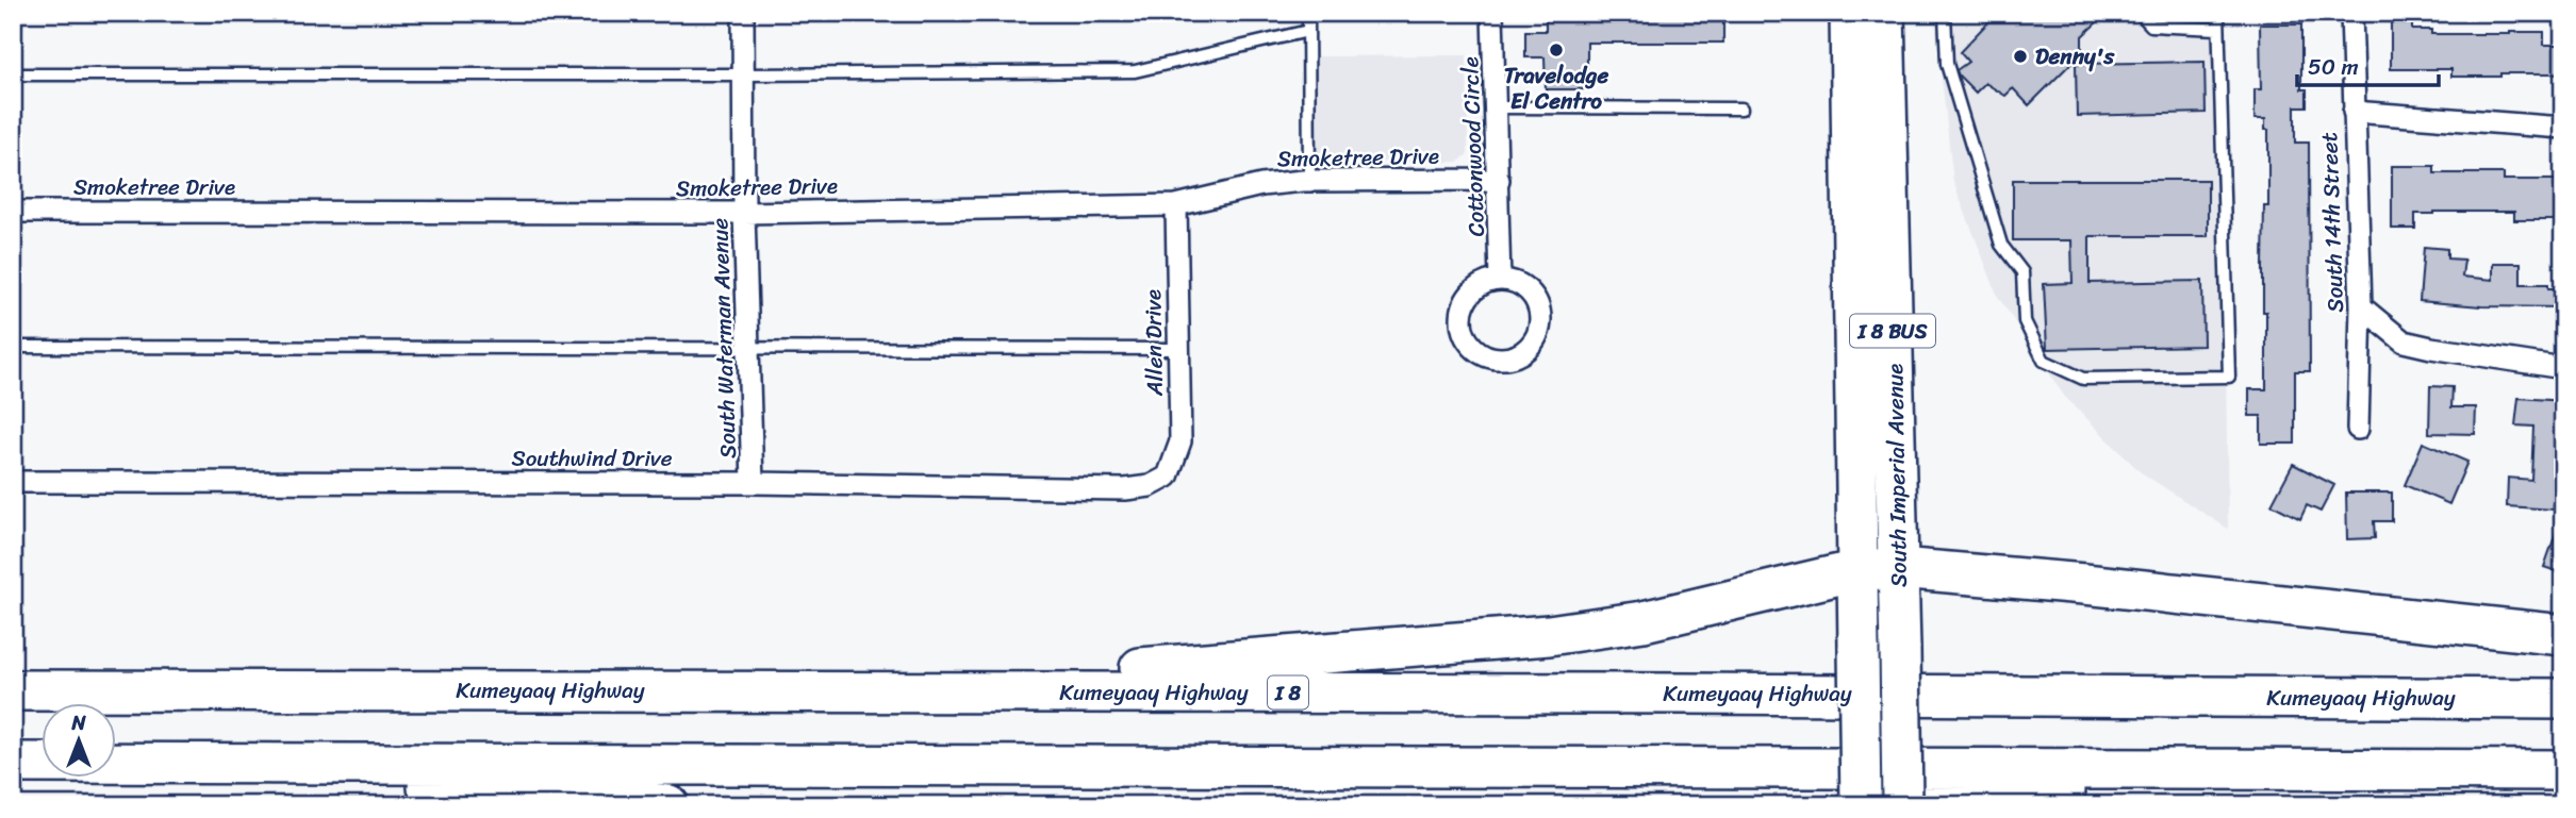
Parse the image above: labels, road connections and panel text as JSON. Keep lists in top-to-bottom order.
{
  "streets": {
    "highway": [
      "I 8 BUS",
      "South Imperial Avenue",
      "Kumeyaay Highway",
      "I 8"
    ],
    "street": [
      "Cottonwood Circle",
      "Smoketree Drive",
      "South 14th Street",
      "South Waterman Avenue",
      "Allen Drive",
      "Southwind Drive"
    ]
  },
  "crossings": [
    ["Cottonwood Circle", "Smoketree Drive"],
    ["Smoketree Drive", "South Waterman Avenue"],
    ["Smoketree Drive", "Allen Drive"],
    ["South Waterman Avenue", "Southwind Drive"],
    ["Allen Drive", "Southwind Drive"]
  ],
  "places": ["Travelodge El Centro", "Denny's"],
  "scale_bar": "50 m",
  "north": "top"
}
